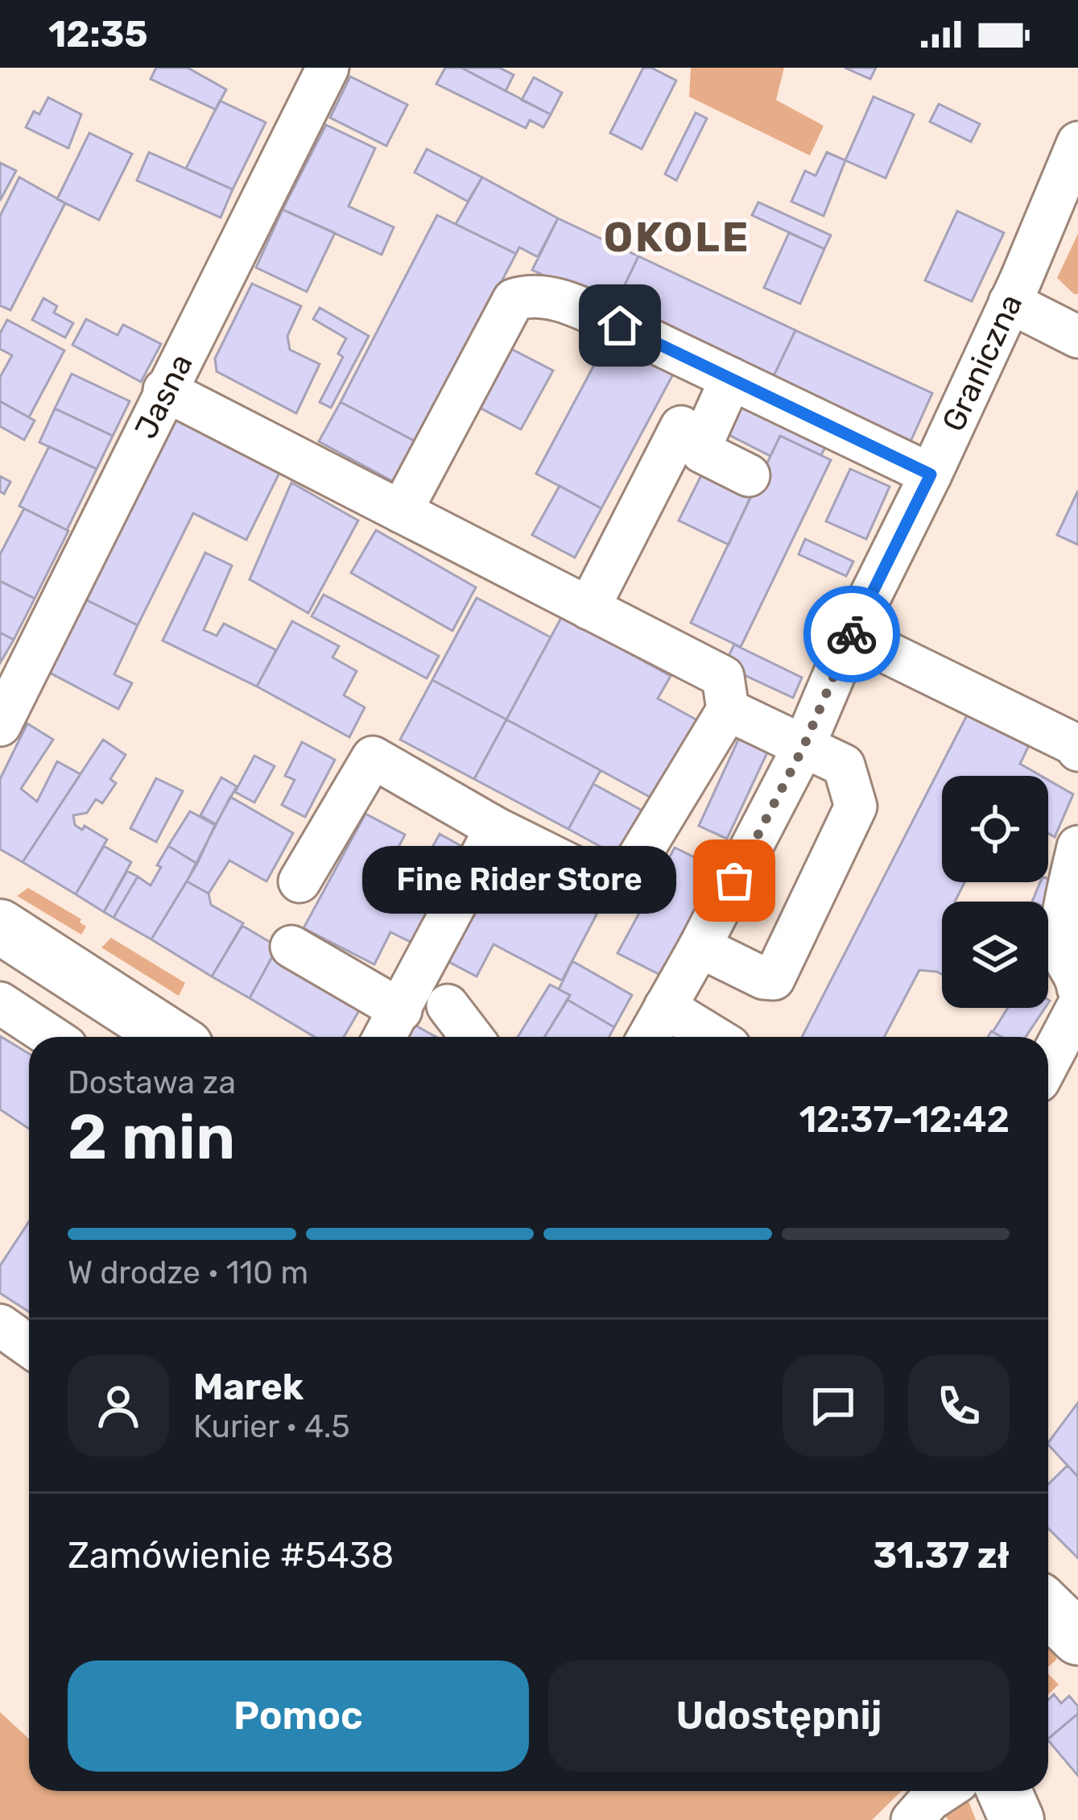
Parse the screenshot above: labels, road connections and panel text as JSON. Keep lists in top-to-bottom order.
{
  "streets": {
    "street": ["Graniczna", "Jasna"]
  },
  "districts": ["OKOLE"],
  "places": ["Fine Rider Store"],
  "page": {
    "status": "12:35",
    "bubble": "Fine Rider Store",
    "heading": ["2 min", "Dostawa za", "12:37–12:42"],
    "panel": [
      "Marek",
      "Kurier · 4.5",
      "Zamówienie #5438",
      "31.37 zł"
    ],
    "bar": "W drodze · 110 m",
    "buttons": ["Pomoc", "Udostępnij"]
  }
}
